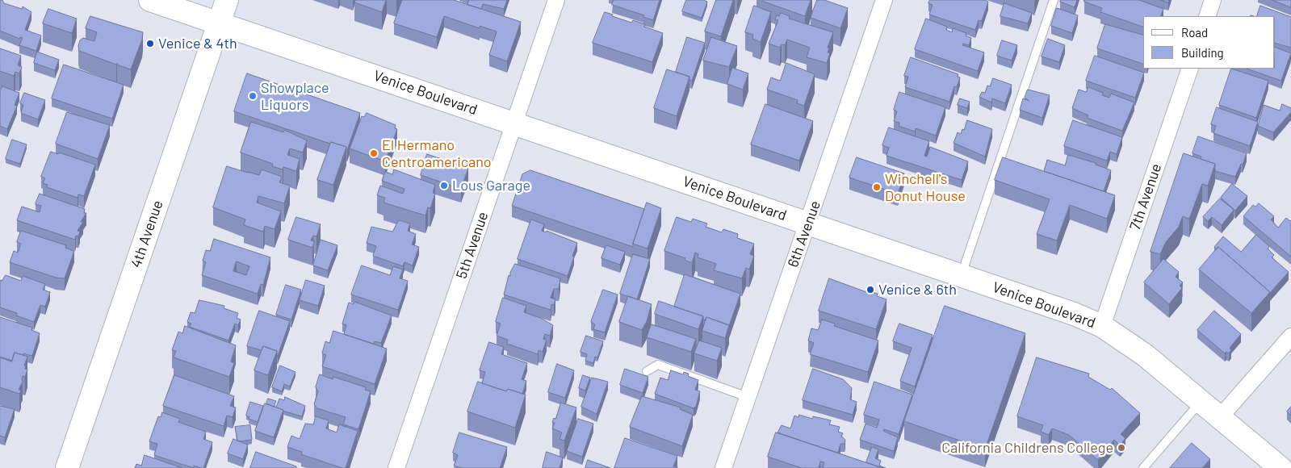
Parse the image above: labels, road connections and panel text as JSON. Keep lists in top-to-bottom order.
{
  "streets": {
    "main road": ["Venice Boulevard", "4th Avenue"],
    "street": ["7th Avenue", "6th Avenue", "5th Avenue"]
  },
  "crossings": [
    ["Venice Boulevard", "7th Avenue"],
    ["Venice Boulevard", "4th Avenue"],
    ["Venice Boulevard", "6th Avenue"],
    ["Venice Boulevard", "5th Avenue"]
  ],
  "places": [
    "Venice & 4th",
    "Showplace Liquors",
    "El Hermano Centroamericano",
    "Lous Garage",
    "Winchell's Donut House",
    "Venice & 6th",
    "California Childrens College"
  ],
  "legend": ["Road", "Building"]
}
